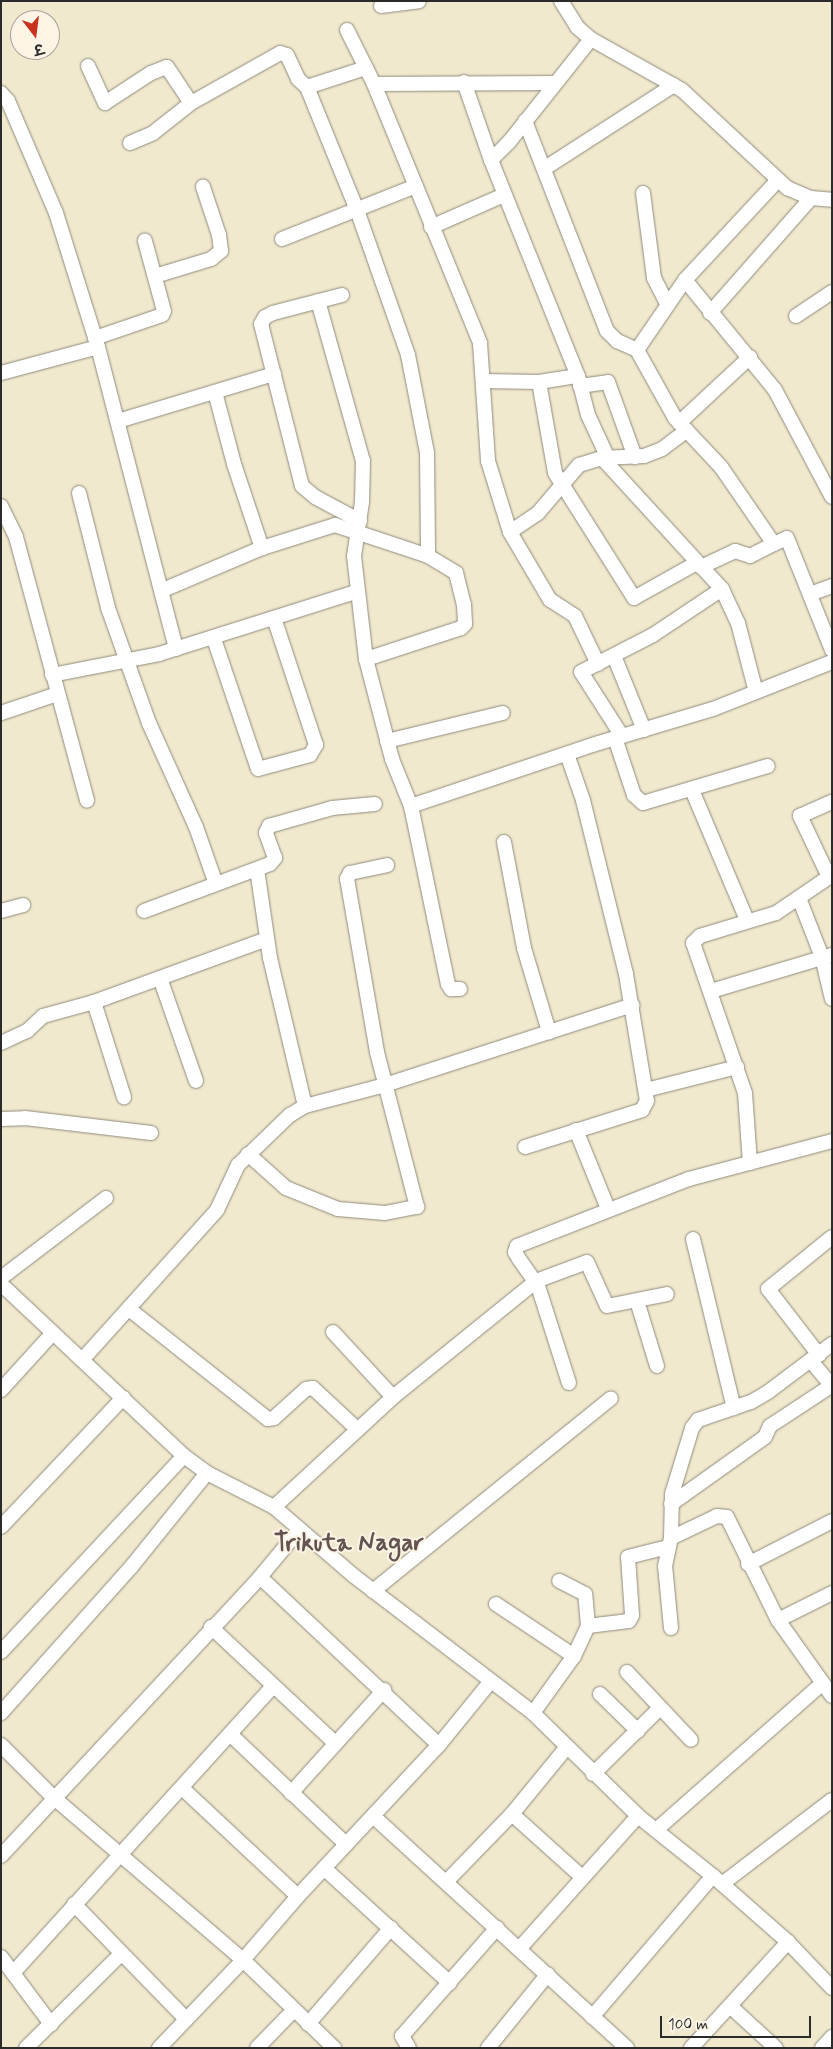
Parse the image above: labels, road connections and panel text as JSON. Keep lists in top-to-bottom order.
{
  "districts": ["Trikuta Nagar"],
  "scale_bar": "100 m",
  "north": "bottom"
}
